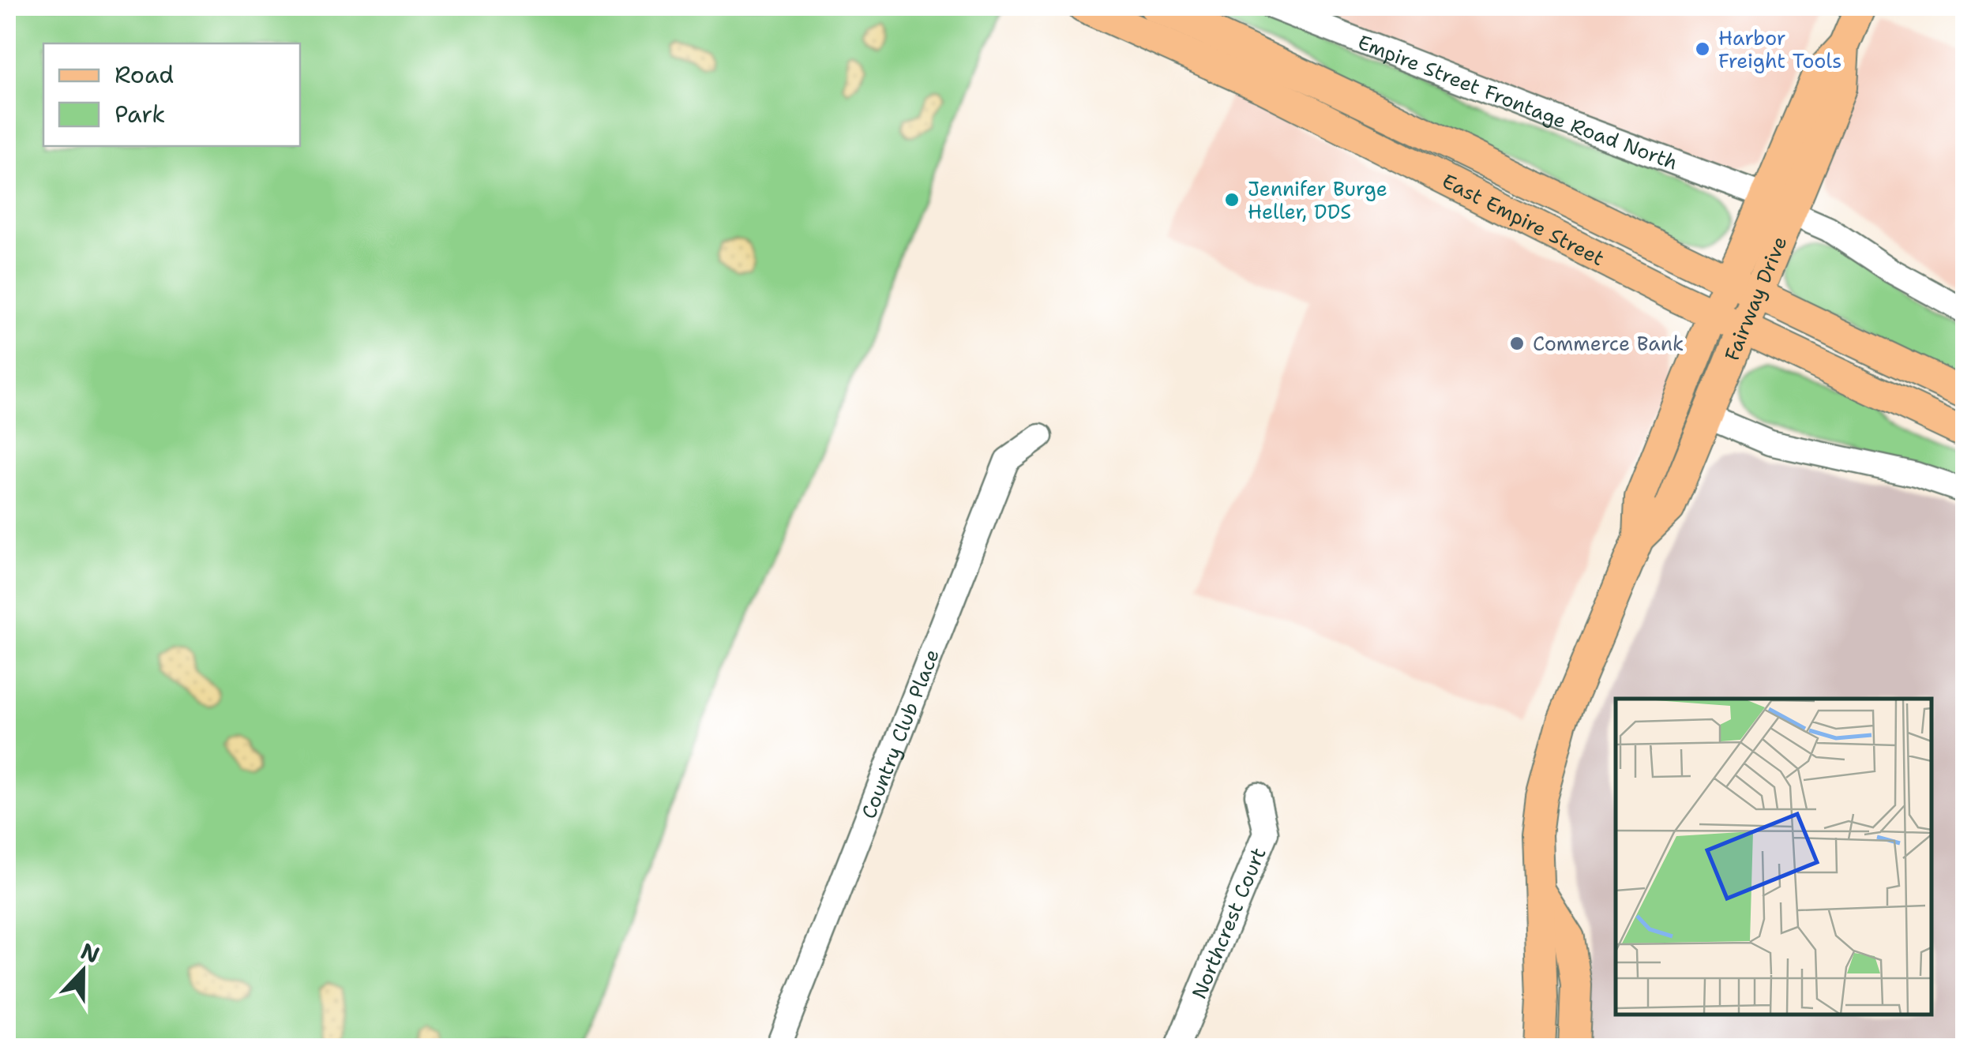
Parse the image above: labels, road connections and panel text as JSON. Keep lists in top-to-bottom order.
{
  "streets": {
    "main road": ["East Empire Street", "Fairway Drive"],
    "street": ["Empire Street Frontage Road North", "Country Club Place", "Northcrest Court"]
  },
  "crossings": [
    ["Empire Street Frontage Road North", "Fairway Drive"],
    ["East Empire Street", "Fairway Drive"]
  ],
  "places": ["Harbor Freight Tools", "Jennifer Burge Heller, DDS", "Commerce Bank"],
  "legend": ["Road", "Park"],
  "north": "top"
}
